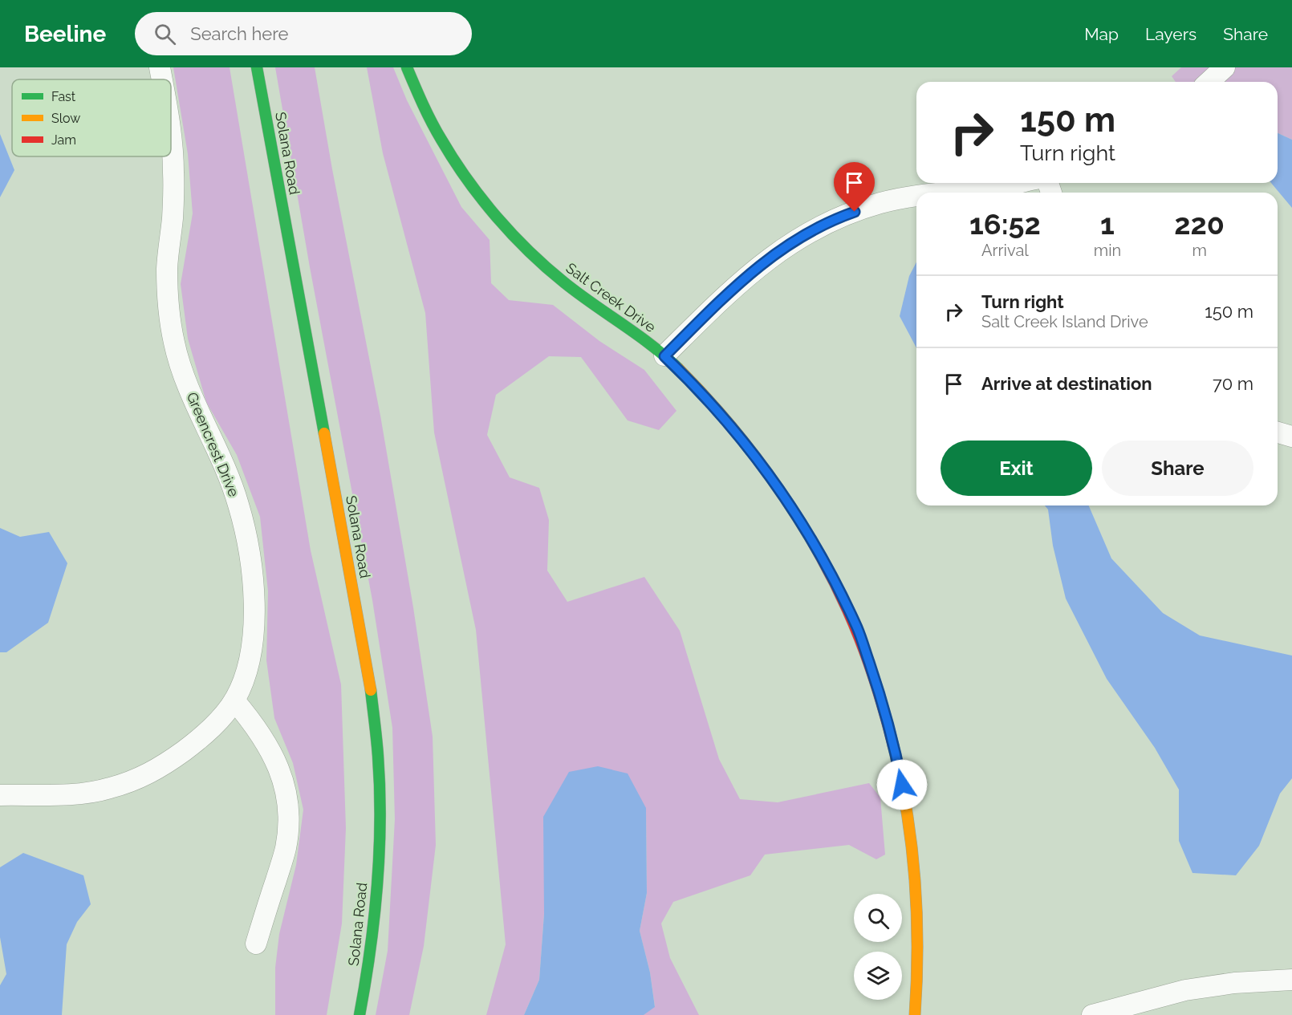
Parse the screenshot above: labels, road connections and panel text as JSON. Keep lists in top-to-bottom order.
{
  "streets": {
    "street": ["Solana Road", "Salt Creek Drive", "Greencrest Drive"]
  },
  "legend": ["Fast", "Slow", "Jam"],
  "page": {
    "header": "Beeline",
    "search": "Search here",
    "nav": ["Map", "Layers", "Share"],
    "turn": ["150 m", "Turn right"],
    "eta": [
      "16:52",
      "Arrival",
      "1",
      "min",
      "220",
      "m"
    ],
    "list": [
      {
        "name": "Turn right",
        "note": "Salt Creek Island Drive",
        "value": "150 m"
      },
      {
        "name": "Arrive at destination",
        "value": "70 m"
      }
    ],
    "buttons": ["Exit", "Share"]
  }
}
